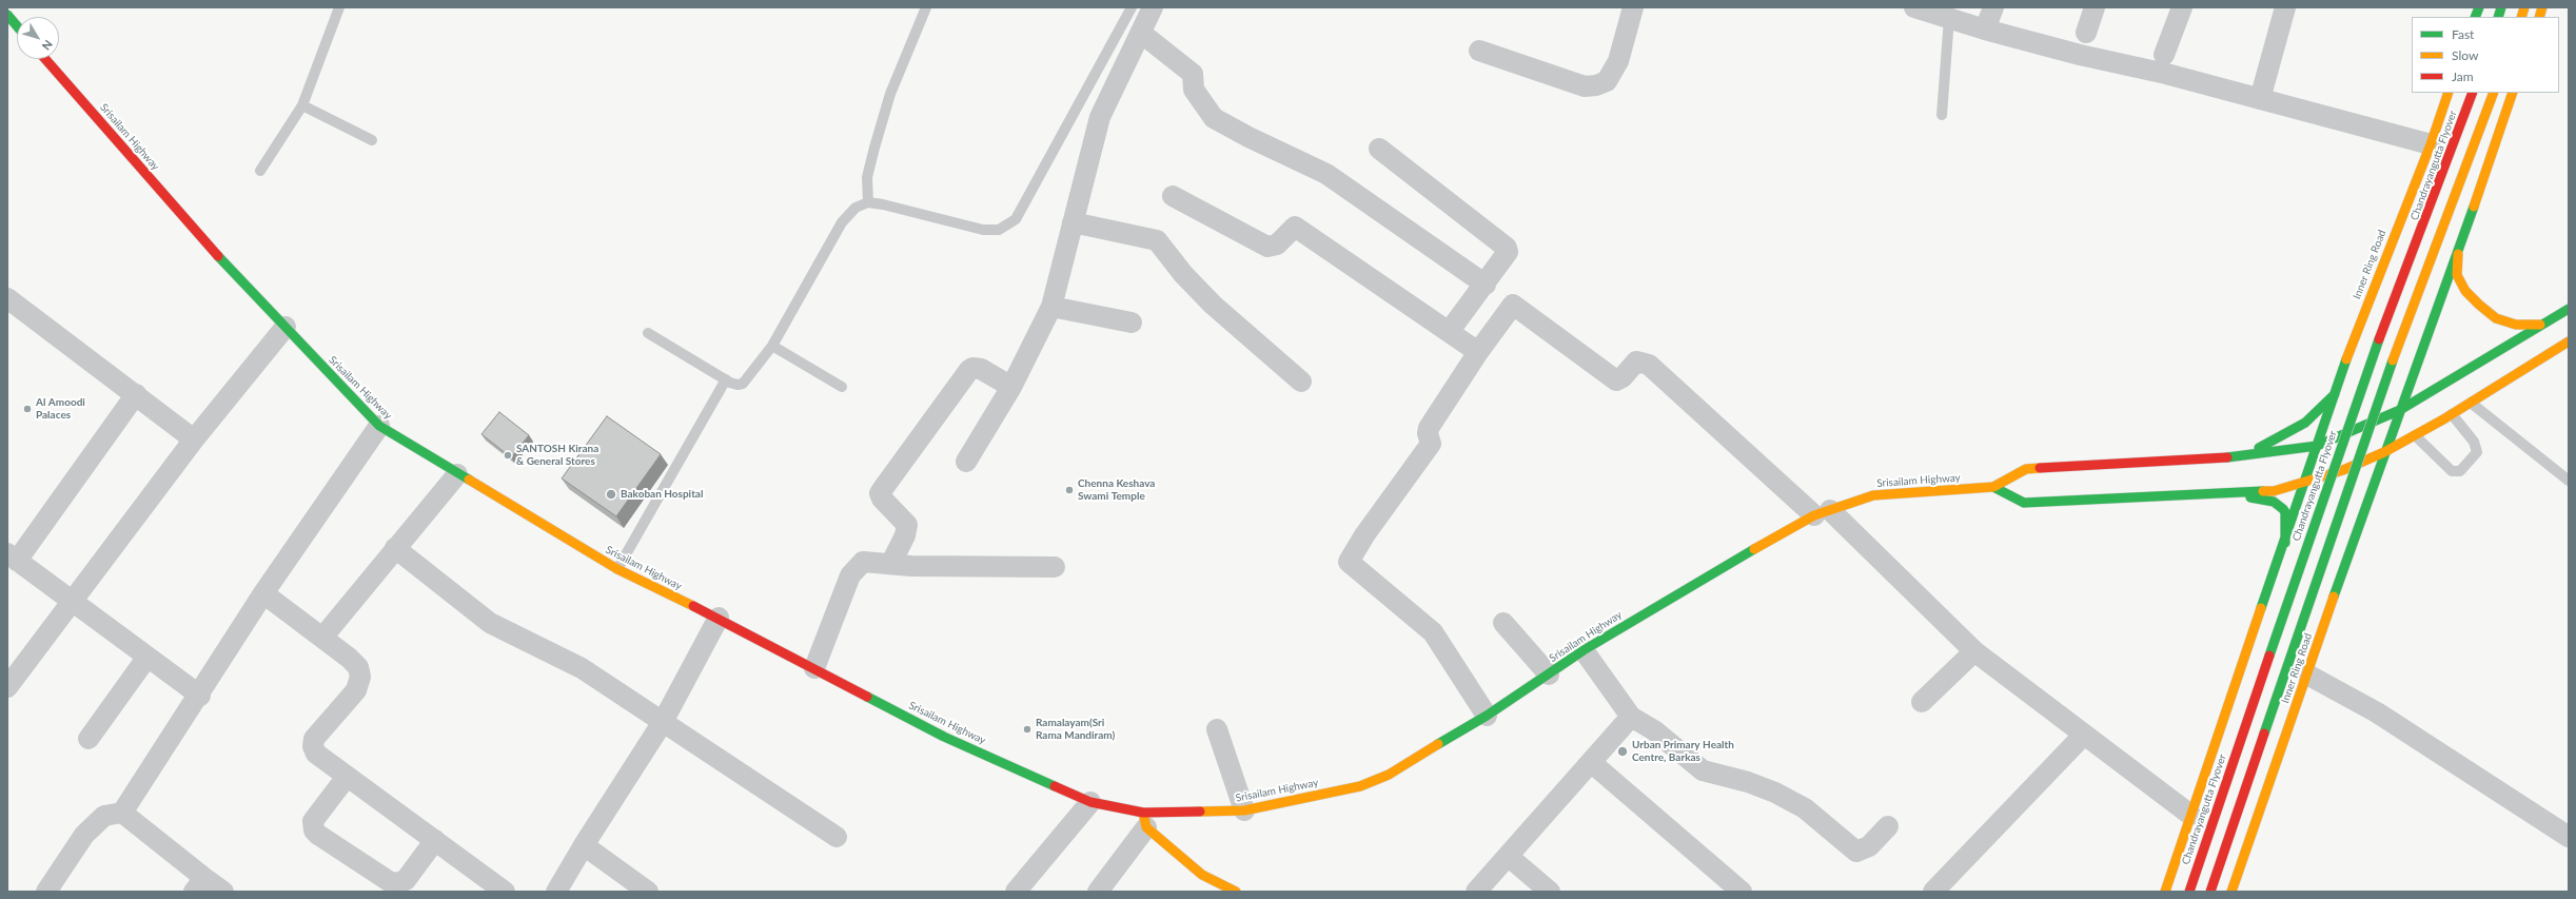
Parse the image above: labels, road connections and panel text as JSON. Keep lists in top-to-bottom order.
{
  "streets": {
    "main road": ["Srisailam Highway", "Chandrayangutta Flyover", "Inner Ring Road"]
  },
  "places": [
    "Al Amoodi Palaces",
    "SANTOSH Kirana & General Stores",
    "Chenna Keshava Swami Temple",
    "Bakoban Hospital",
    "Ramalayam(Sri Rama Mandiram)",
    "Urban Primary Health Centre, Barkas"
  ],
  "legend": ["Fast", "Slow", "Jam"],
  "north": "bottom right"
}
